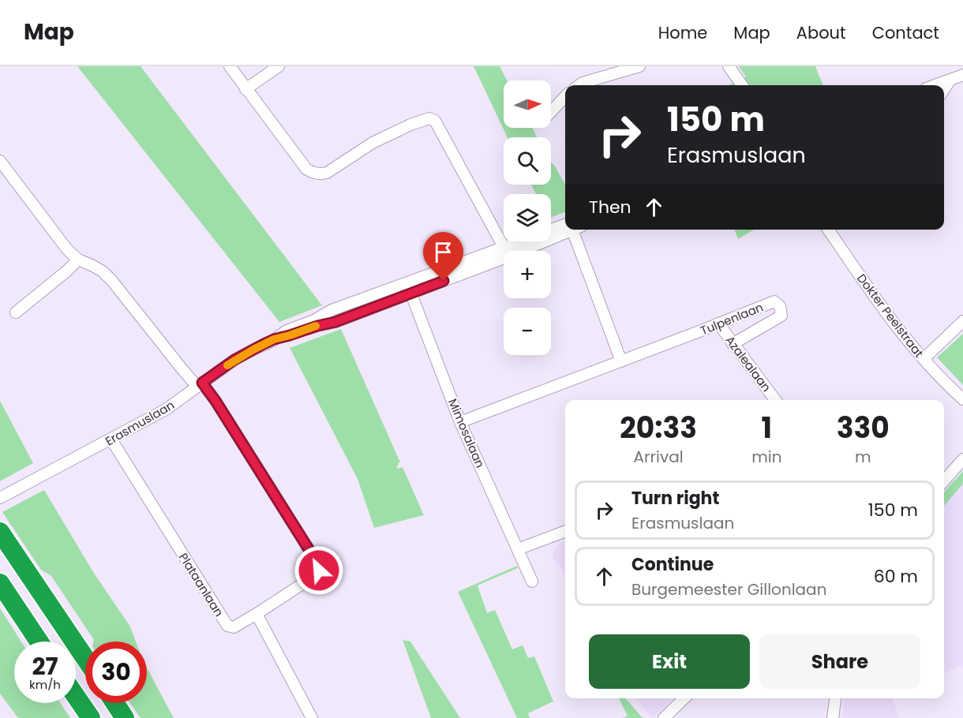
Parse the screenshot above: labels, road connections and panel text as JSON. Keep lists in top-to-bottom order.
{
  "streets": {
    "street": [
      "Dokter Peelstraat",
      "Tulpenlaan",
      "Azalealaan",
      "Erasmuslaan",
      "Mimosalaan",
      "Plataanlaan"
    ]
  },
  "crossings": [
    ["Tulpenlaan", "Azalealaan"],
    ["Tulpenlaan", "Mimosalaan"],
    ["Erasmuslaan", "Plataanlaan"]
  ],
  "north": "right",
  "page": {
    "header": "Map",
    "nav": [
      "Home",
      "Map",
      "About",
      "Contact"
    ],
    "map_buttons": ["+", "−"],
    "turn": ["150 m", "Erasmuslaan"],
    "then": "Then",
    "eta": [
      "20:33",
      "Arrival",
      "1",
      "min",
      "330",
      "m"
    ],
    "list": [
      {
        "name": "Turn right",
        "note": "Erasmuslaan",
        "value": "150 m"
      },
      {
        "name": "Continue",
        "note": "Burgemeester Gillonlaan",
        "value": "60 m"
      }
    ],
    "buttons": ["Exit", "Share"],
    "speed": "27 km/h",
    "limit": "30"
  }
}
